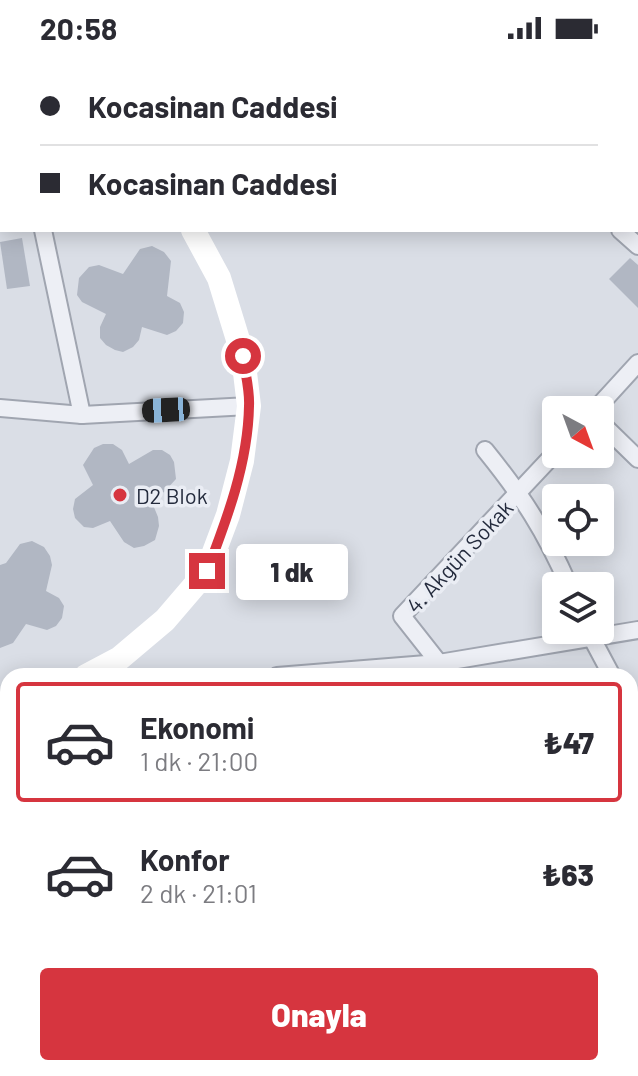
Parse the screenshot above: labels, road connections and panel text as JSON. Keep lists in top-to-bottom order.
{
  "streets": {
    "street": ["4. Akgün Sokak"]
  },
  "places": ["D2 Blok"],
  "north": "bottom right",
  "page": {
    "status": "20:58",
    "banner": ["Kocasinan Caddesi", "Kocasinan Caddesi"],
    "bubble": "1 dk",
    "list": [
      {
        "name": "Ekonomi",
        "note": "1 dk · 21:00",
        "value": "₺47"
      },
      {
        "name": "Konfor",
        "note": "2 dk · 21:01",
        "value": "₺63"
      }
    ],
    "buttons": "Onayla"
  }
}
